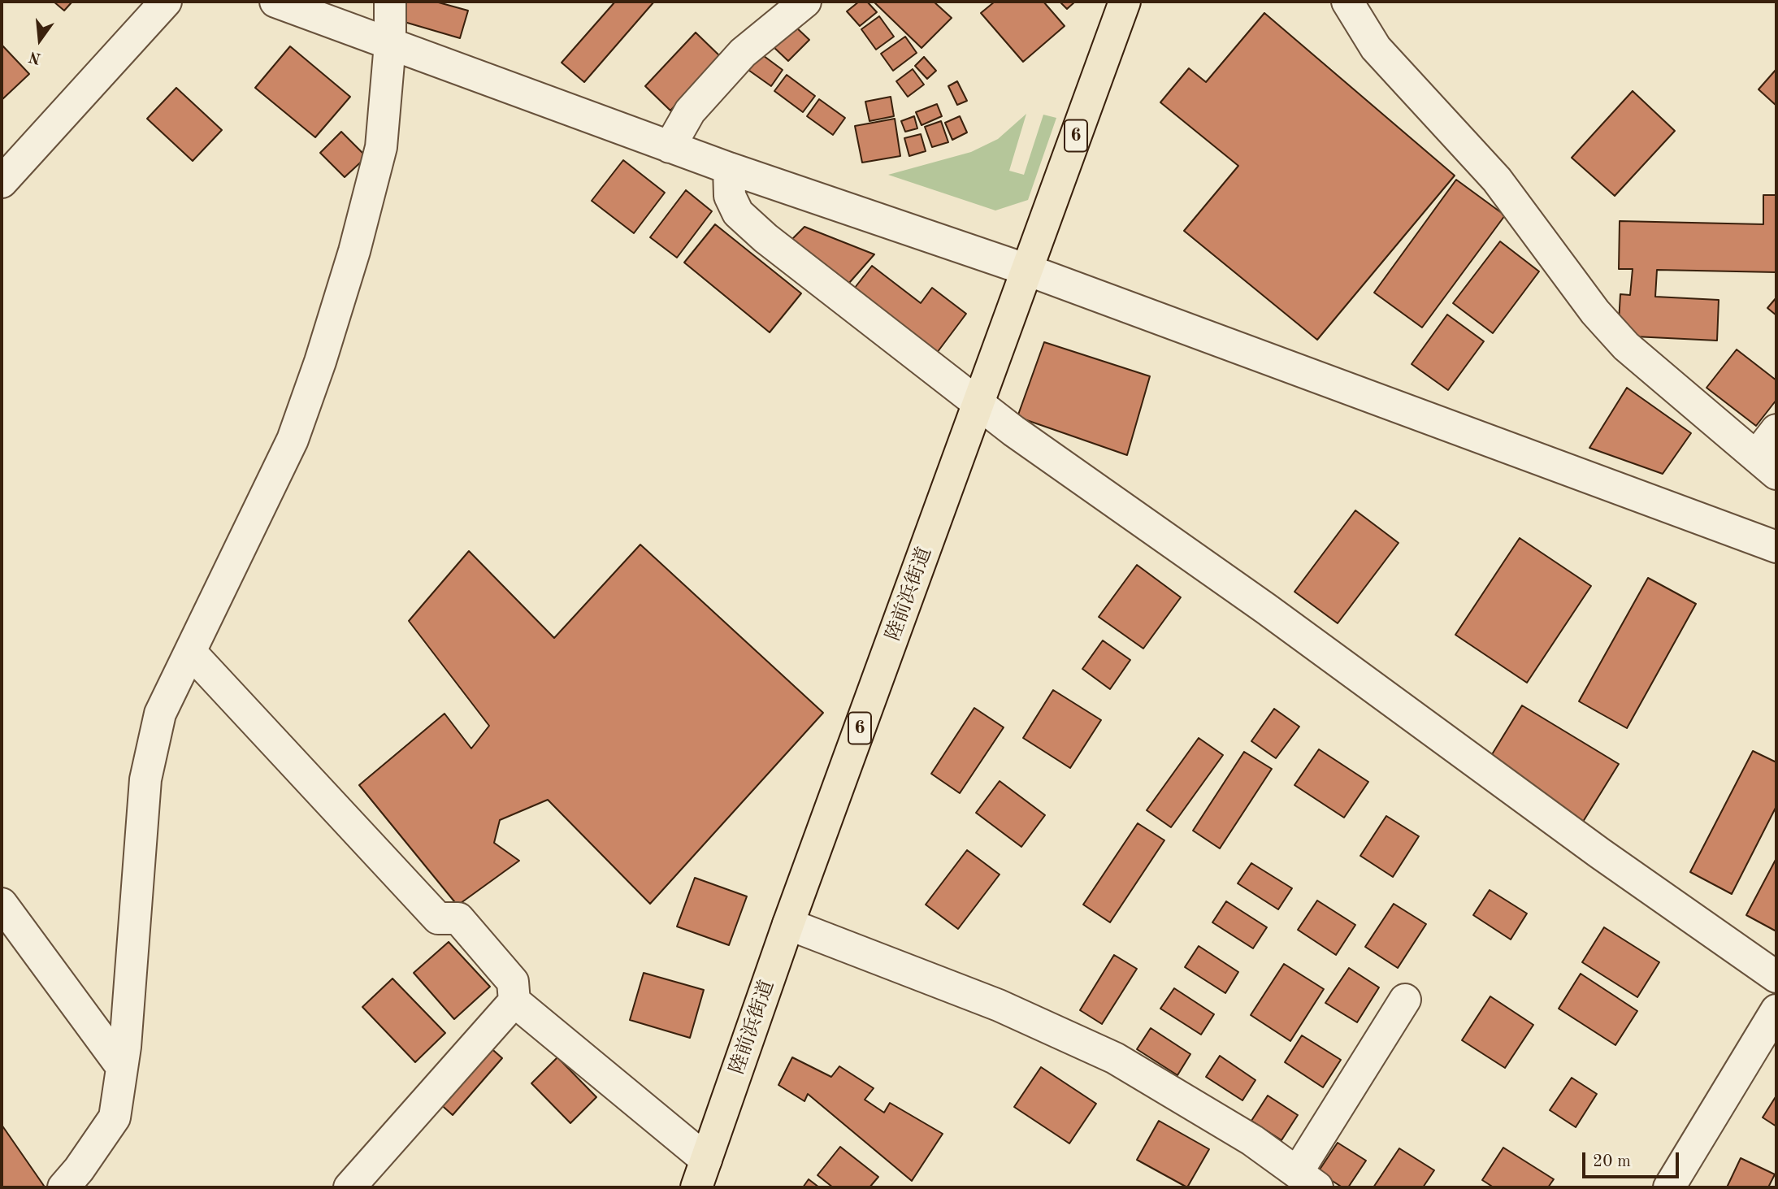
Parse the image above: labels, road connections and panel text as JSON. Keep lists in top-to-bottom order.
{
  "streets": {
    "highway": ["6", "陸前浜街道"]
  },
  "scale_bar": "20 m",
  "north": "bottom"
}
